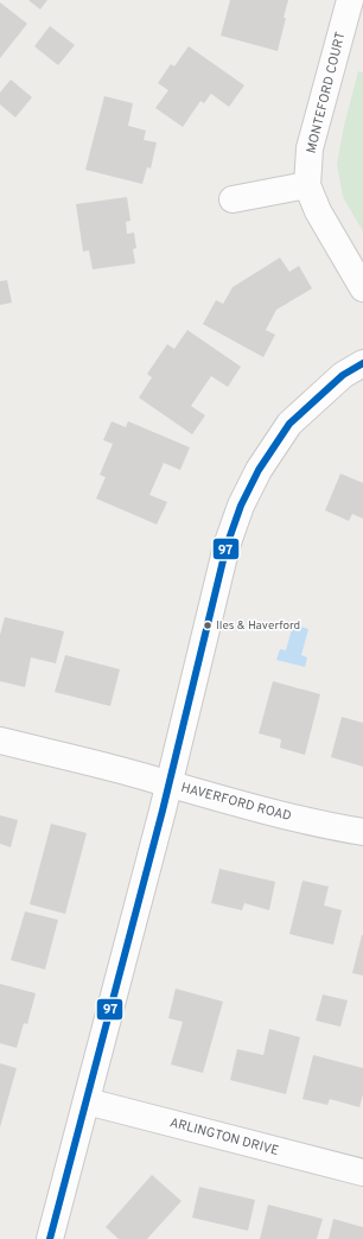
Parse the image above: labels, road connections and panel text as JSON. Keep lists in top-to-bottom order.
{
  "streets": {
    "street": ["MONTEFORD COURT", "HAVERFORD ROAD", "ARLINGTON DRIVE"]
  },
  "places": ["Iles & Haverford"],
  "lines": ["transit line 97"]
}
